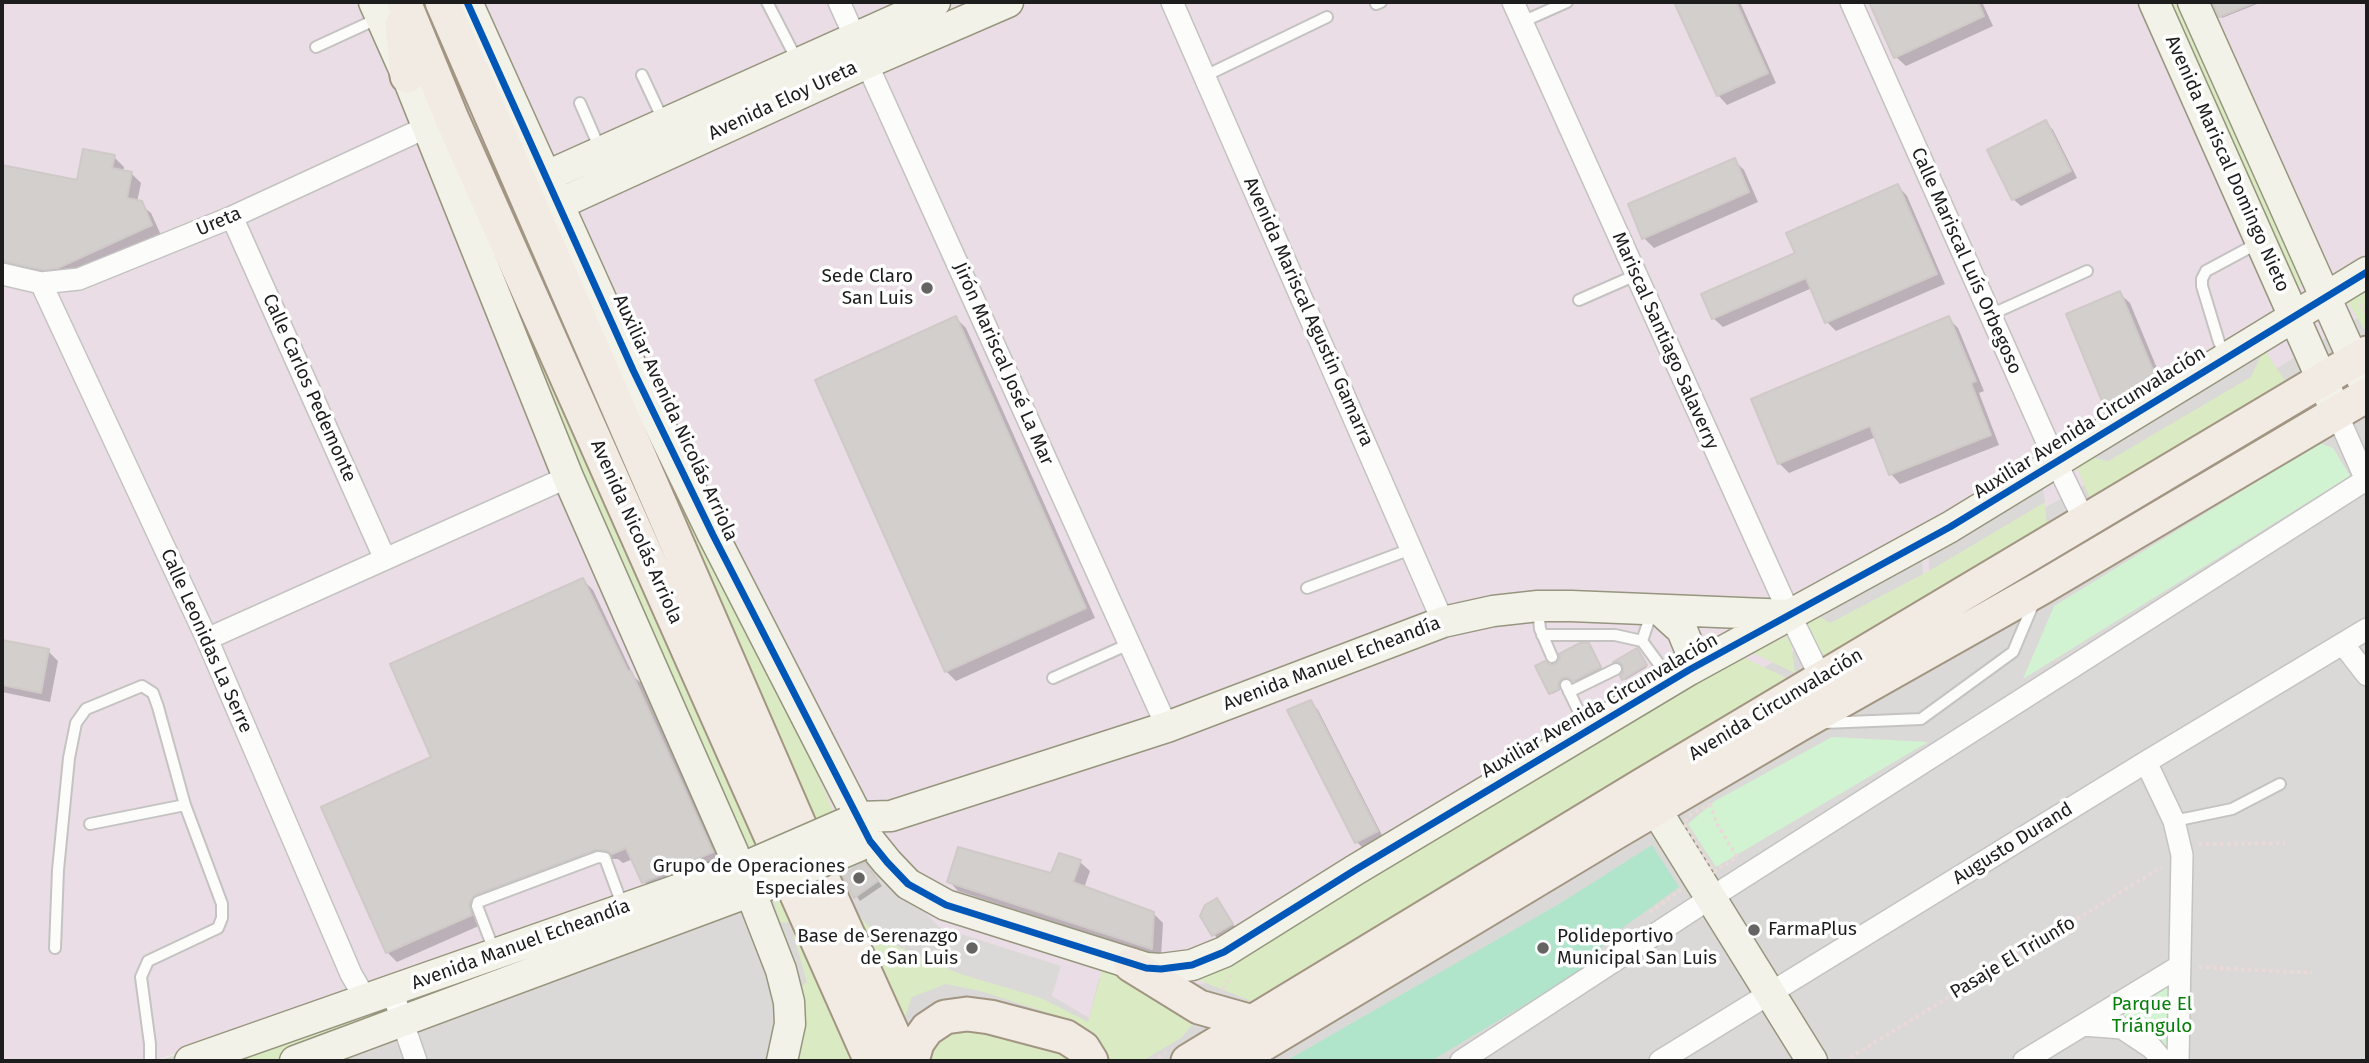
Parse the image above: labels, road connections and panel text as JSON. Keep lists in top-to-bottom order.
{
  "streets": {
    "main road": ["Avenida Nicolás Arriola", "Avenida Circunvalación"],
    "street": [
      "Avenida Eloy Ureta",
      "Avenida Mariscal Domingo Nieto",
      "Ureta",
      "Calle Mariscal Luís Orbegoso",
      "Avenida Mariscal Agustin Gamarra",
      "Mariscal Santiago Salaverry",
      "Jirón Mariscal José La Mar",
      "Calle Carlos Pedemonte",
      "Auxiliar Avenida Nicolás Arriola",
      "Auxiliar Avenida Circunvalación",
      "Calle Leonidas La Serre",
      "Avenida Manuel Echeandía",
      "Augusto Durand"
    ],
    "path": ["Pasaje El Triunfo"]
  },
  "crossings": [
    ["Avenida Eloy Ureta", "Jirón Mariscal José La Mar"],
    ["Avenida Eloy Ureta", "Auxiliar Avenida Nicolás Arriola"],
    ["Avenida Mariscal Domingo Nieto", "Auxiliar Avenida Circunvalación"],
    ["Avenida Mariscal Domingo Nieto", "Avenida Circunvalación"],
    ["Ureta", "Calle Carlos Pedemonte"],
    ["Ureta", "Calle Leonidas La Serre"],
    ["Calle Mariscal Luís Orbegoso", "Auxiliar Avenida Circunvalación"],
    ["Calle Mariscal Luís Orbegoso", "Avenida Circunvalación"],
    ["Avenida Mariscal Agustin Gamarra", "Avenida Manuel Echeandía"],
    ["Mariscal Santiago Salaverry", "Auxiliar Avenida Circunvalación"],
    ["Mariscal Santiago Salaverry", "Avenida Manuel Echeandía"],
    ["Mariscal Santiago Salaverry", "Avenida Circunvalación"],
    ["Jirón Mariscal José La Mar", "Avenida Manuel Echeandía"],
    ["Auxiliar Avenida Nicolás Arriola", "Auxiliar Avenida Circunvalación"],
    ["Auxiliar Avenida Nicolás Arriola", "Avenida Manuel Echeandía"],
    ["Auxiliar Avenida Circunvalación", "Avenida Manuel Echeandía"],
    ["Calle Leonidas La Serre", "Avenida Manuel Echeandía"]
  ],
  "parks": ["Parque El Triángulo"],
  "places": [
    "Sede Claro San Luis",
    "Grupo de Operaciones Especiales",
    "FarmaPlus",
    "Base de Serenazgo de San Luis",
    "Polideportivo Municipal San Luis"
  ]
}
